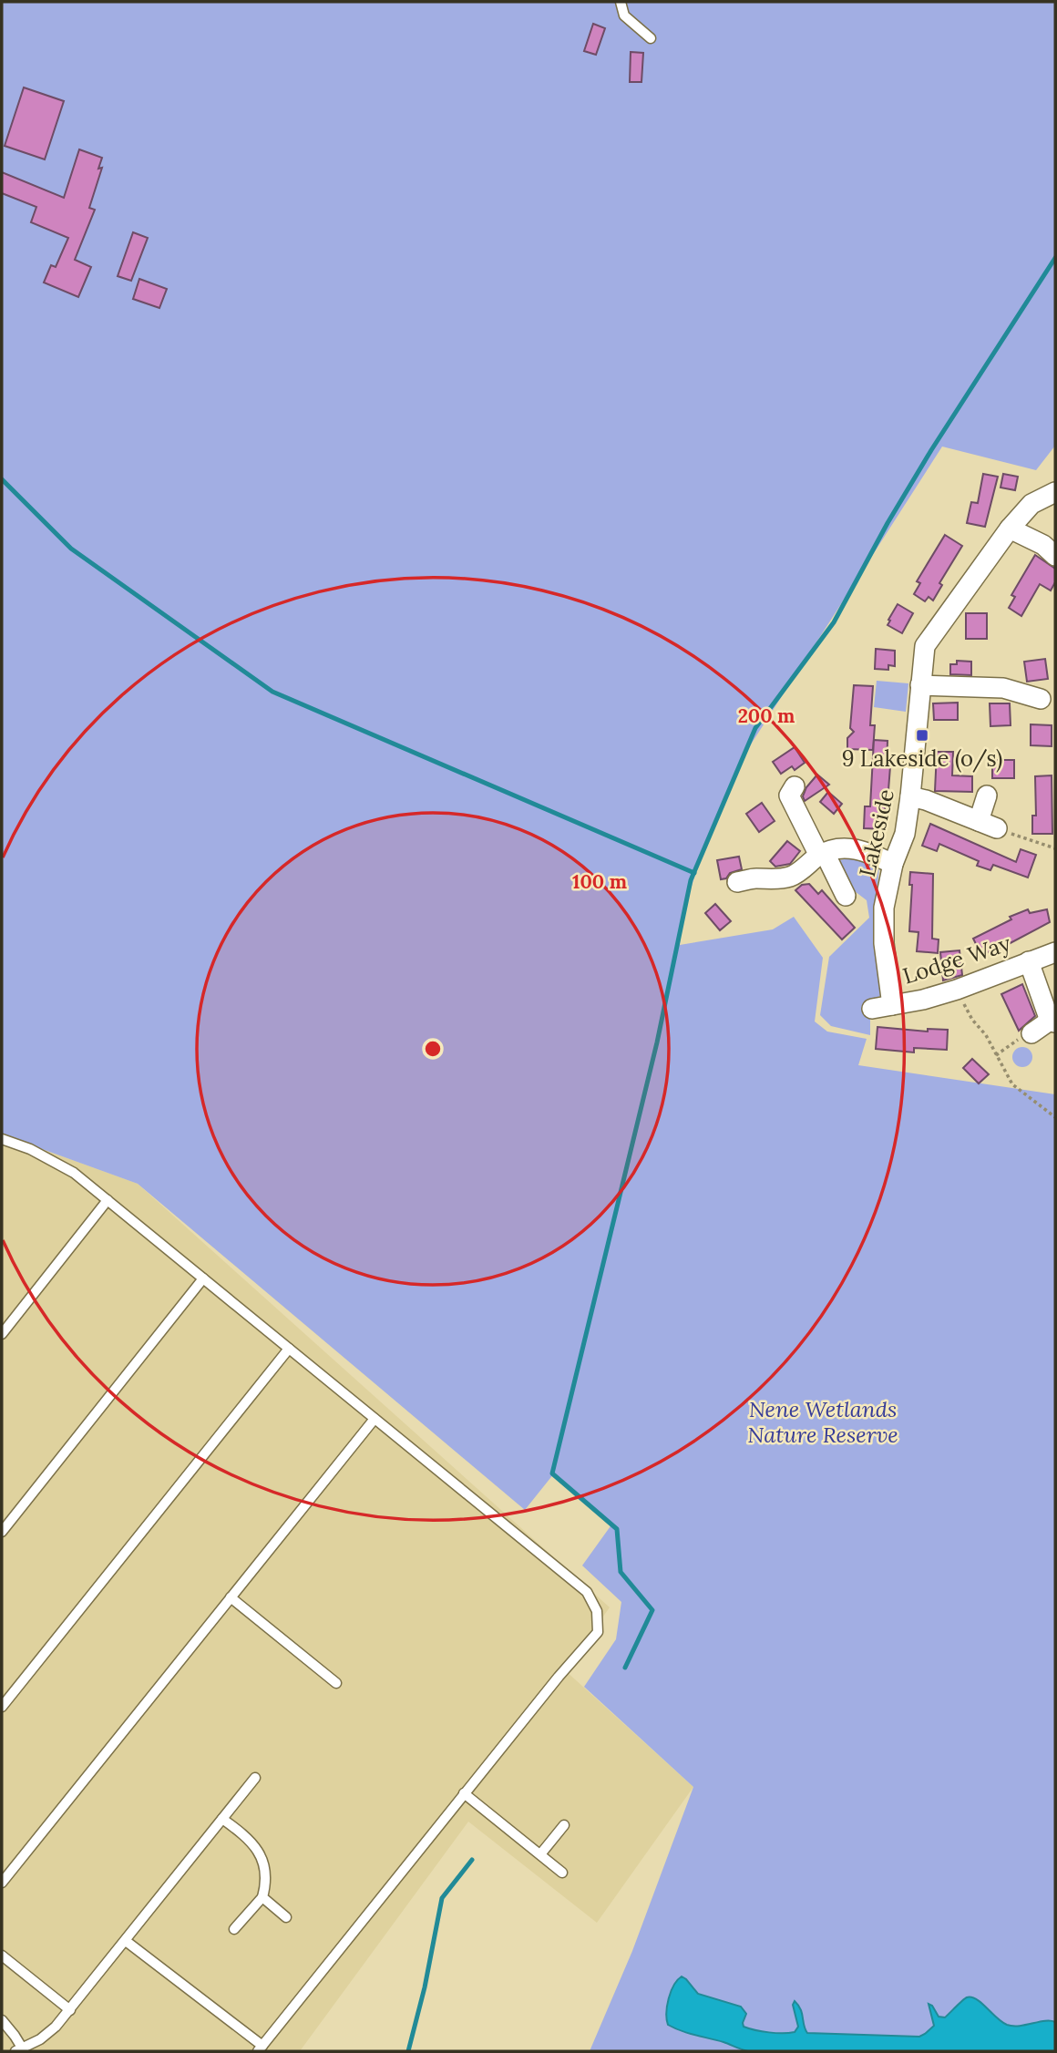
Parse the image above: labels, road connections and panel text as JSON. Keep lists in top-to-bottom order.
{
  "streets": {
    "street": ["Lakeside", "Lodge Way"]
  },
  "crossings": [
    ["Lakeside", "Lodge Way"]
  ],
  "parks": ["Nene Wetlands Nature Reserve"],
  "places": {
    "transit": ["9 Lakeside (o/s)"]
  },
  "rings": ["200 m", "100 m"]
}
